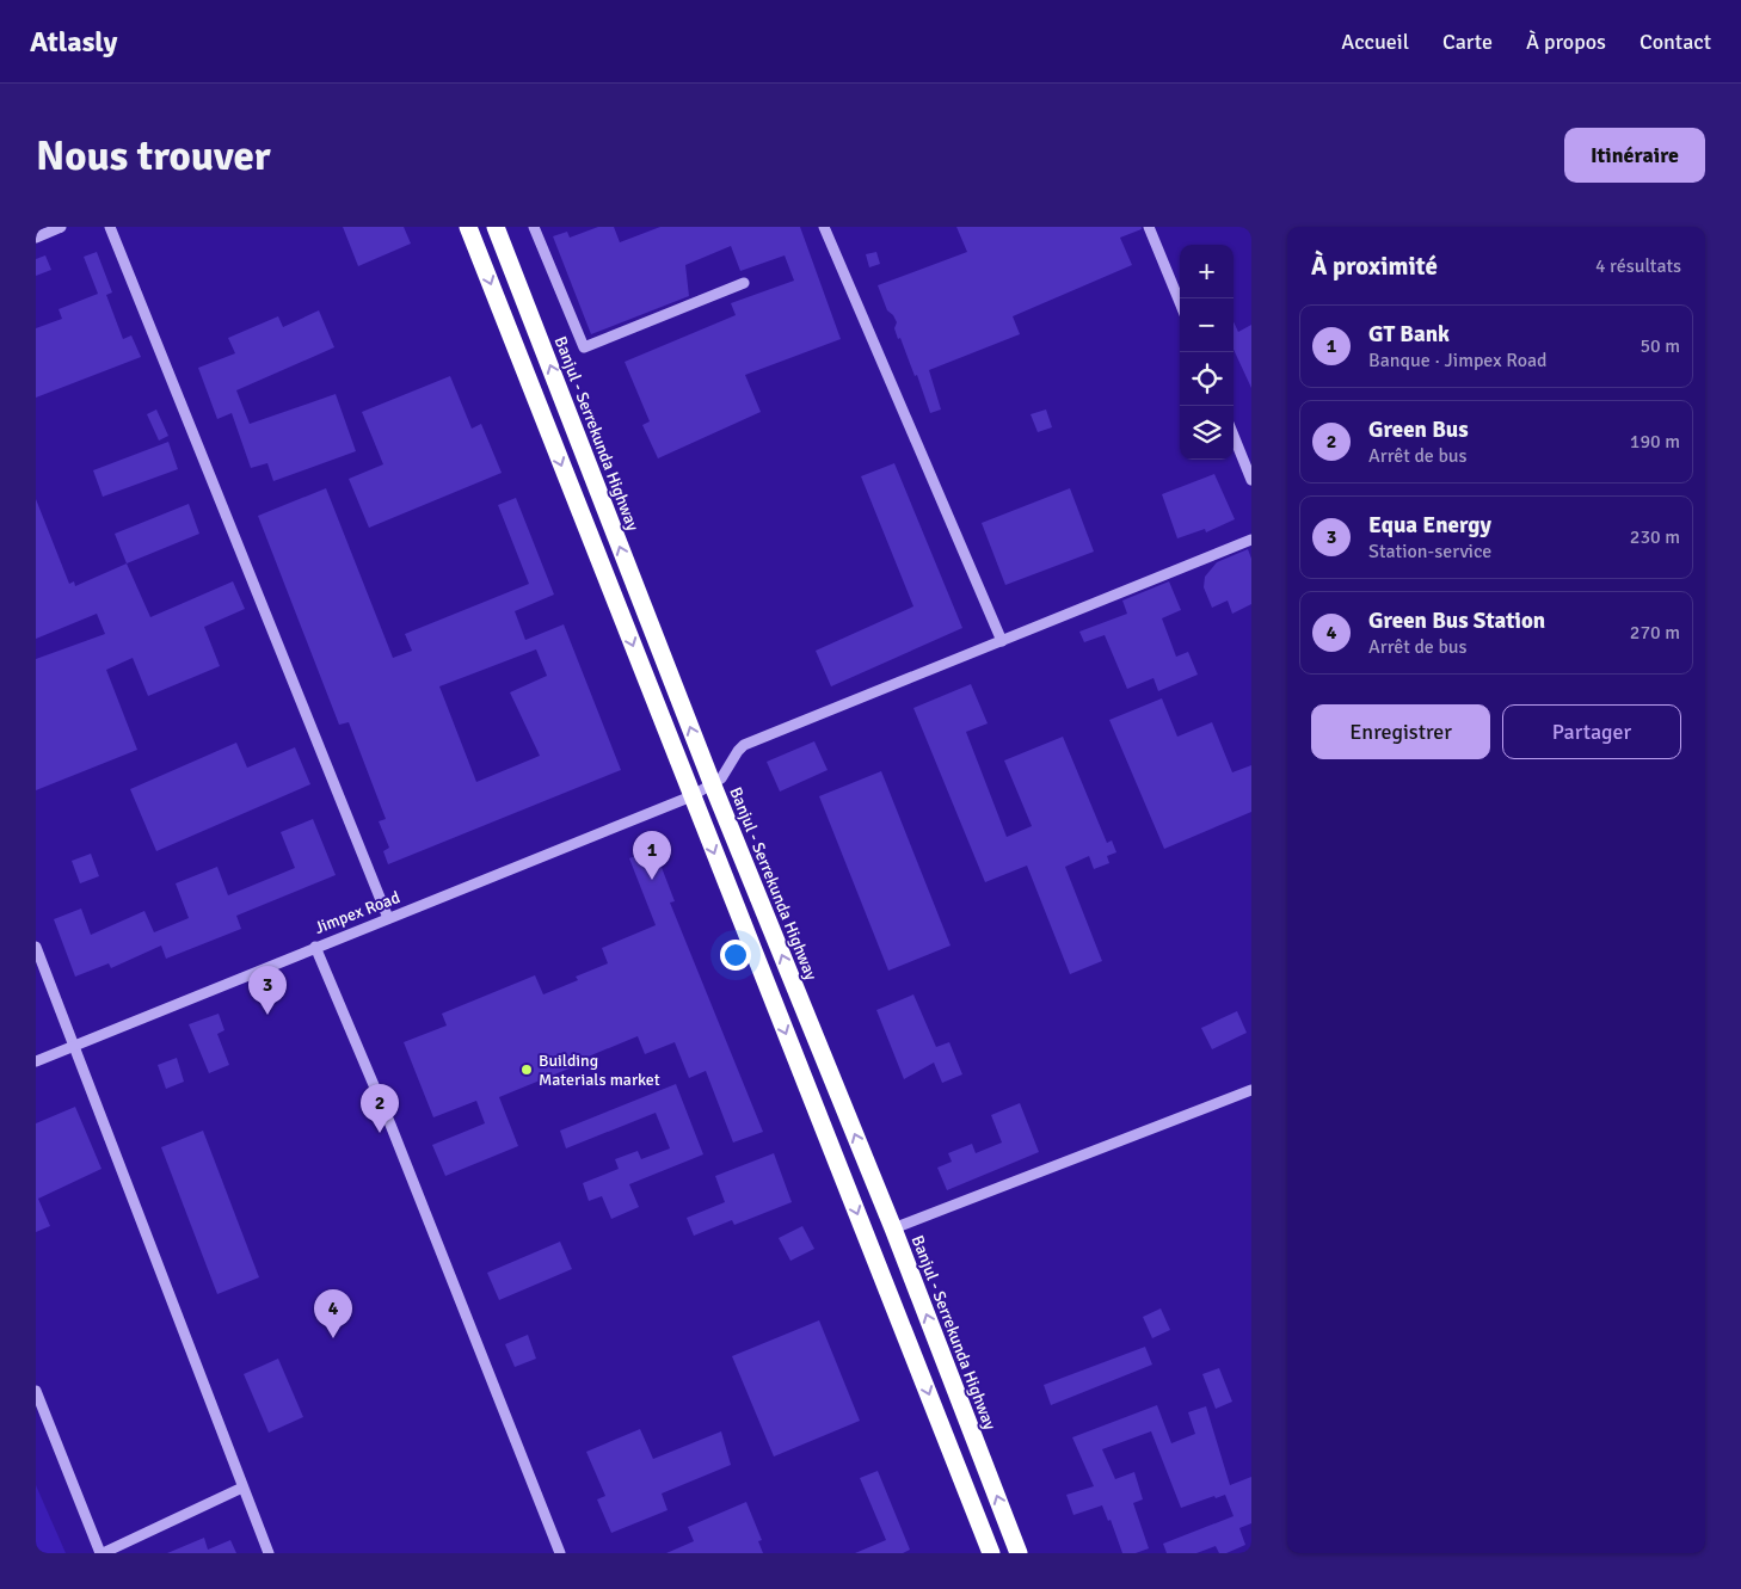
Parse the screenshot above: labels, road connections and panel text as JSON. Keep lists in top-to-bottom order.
{
  "streets": {
    "highway": ["Banjul - Serrekunda Highway"],
    "street": ["Jimpex Road"]
  },
  "crossings": [
    ["Banjul - Serrekunda Highway", "Jimpex Road"]
  ],
  "places": ["Building Materials market"],
  "page": {
    "header": "Atlasly",
    "nav": [
      "Accueil",
      "Carte",
      "À propos",
      "Contact"
    ],
    "buttons": [
      "Itinéraire",
      ["Enregistrer", "Partager"]
    ],
    "title": "Nous trouver",
    "heading": ["À proximité", "4 résultats"],
    "map_buttons": ["+", "−"],
    "list": [
      {
        "mark": "1",
        "name": "GT Bank",
        "note": "Banque · Jimpex Road",
        "value": "50 m"
      },
      {
        "mark": "2",
        "name": "Green Bus",
        "note": "Arrêt de bus",
        "value": "190 m"
      },
      {
        "mark": "3",
        "name": "Equa Energy",
        "note": "Station-service",
        "value": "230 m"
      },
      {
        "mark": "4",
        "name": "Green Bus Station",
        "note": "Arrêt de bus",
        "value": "270 m"
      }
    ],
    "pins": [
      "1",
      "3",
      "2",
      "4"
    ]
  }
}
